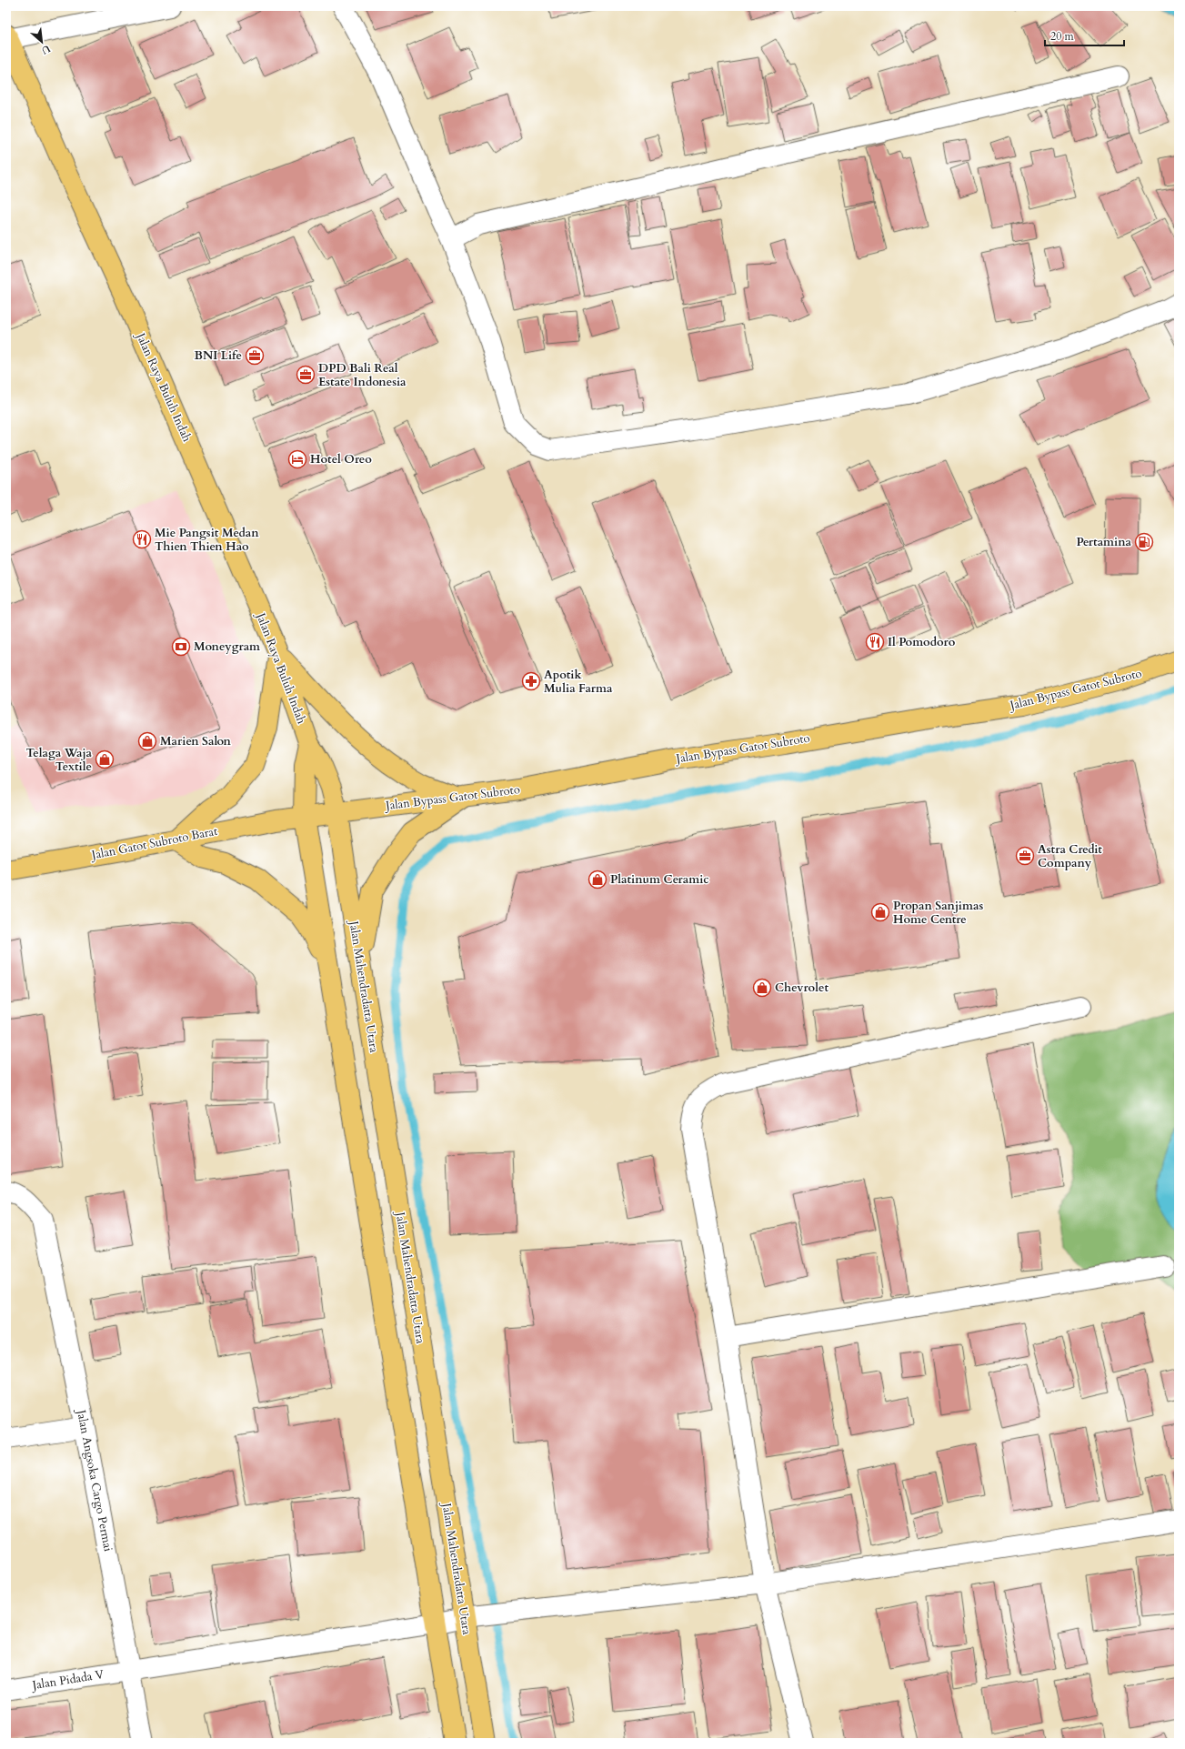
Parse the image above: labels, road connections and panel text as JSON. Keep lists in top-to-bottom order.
{
  "streets": {
    "main road": [
      "Jalan Raya Buluh Indah",
      "Jalan Bypass Gatot Subroto",
      "Jalan Gatot Subroto Barat",
      "Jalan Mahendradatta Utara"
    ],
    "street": ["Jalan Angsoka Cargo Permai", "Jalan Pidada V"]
  },
  "crossings": [
    ["Jalan Raya Buluh Indah", "Jalan Bypass Gatot Subroto"],
    ["Jalan Raya Buluh Indah", "Jalan Mahendradatta Utara"],
    ["Jalan Bypass Gatot Subroto", "Jalan Gatot Subroto Barat"],
    ["Jalan Bypass Gatot Subroto", "Jalan Mahendradatta Utara"],
    ["Jalan Mahendradatta Utara", "Jalan Pidada V"],
    ["Jalan Angsoka Cargo Permai", "Jalan Pidada V"]
  ],
  "places": {
    "office": ["BNI Life", "DPD Bali Real Estate Indonesia", "Astra Credit Company"],
    "hotel": ["Hotel Oreo"],
    "restaurant": ["Mie Pangsit Medan Thien Thien Hao", "Il Pomodoro"],
    "fuel station": ["Pertamina"],
    "bank": ["Moneygram"],
    "pharmacy": ["Apotik Mulia Farma"],
    "shop": [
      "Marien Salon",
      "Telaga Waja Textile",
      "Platinum Ceramic",
      "Propan Sanjimas Home Centre",
      "Chevrolet"
    ]
  },
  "scale_bar": "20 m",
  "north": "bottom right"
}
